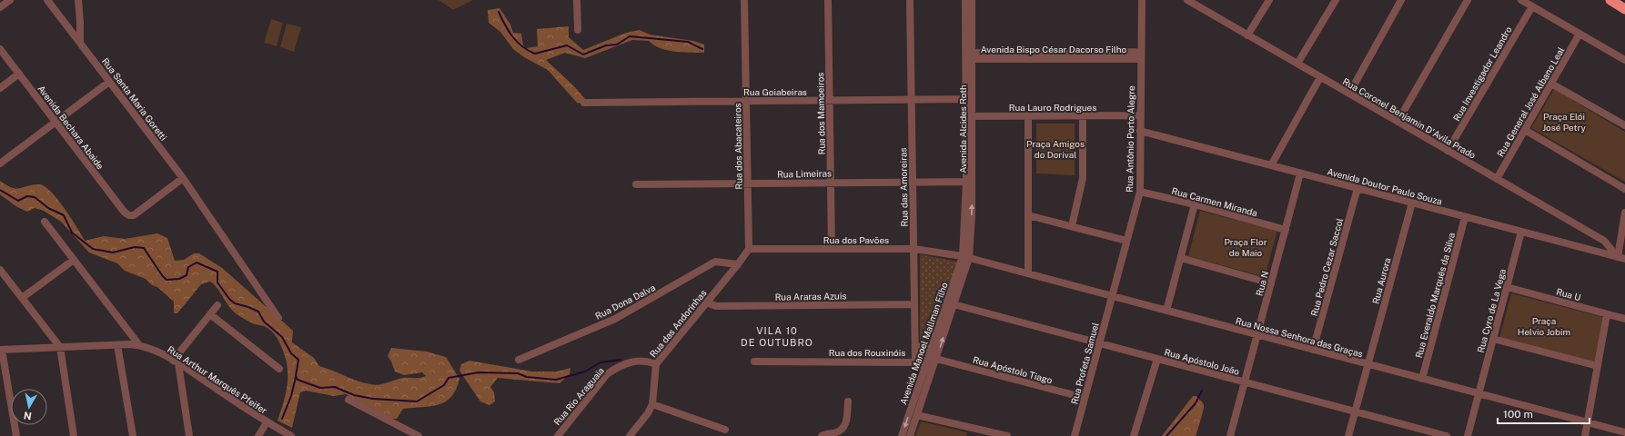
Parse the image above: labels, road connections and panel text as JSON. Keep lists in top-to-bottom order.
{
  "streets": {
    "street": [
      "Avenida Bispo César Dacorso Filho",
      "Rua Investigador Leandro",
      "Rua Goiabeiras",
      "Rua Santa Maria Goretti",
      "Rua General José Albano Leal",
      "Rua Lauro Rodrigues",
      "Rua dos Mamoeiros",
      "Rua Coronel Benjamin D'Avila Prado",
      "Avenida Bechara Abaide",
      "Avenida Alcides Roth",
      "Rua Antônio Porto Alegre",
      "Rua dos Abacateiros",
      "Rua Limeiras",
      "Avenida Doutor Paulo Souza",
      "Rua das Amoreiras",
      "Rua Carmen Miranda",
      "Rua dos Pavões",
      "Rua Pedro Cezar Saccol",
      "Rua Aurora",
      "Rua N",
      "Rua U",
      "Rua Everaldo Marquês da Silva",
      "Rua Araras Azuis",
      "Rua Dona Dalva",
      "Rua Cyro de La Vega",
      "Rua das Andorinhas",
      "Rua Nossa Senhora das Graças",
      "Avenida Manoel Mallman Filho",
      "Rua dos Rouxinóis",
      "Rua Apóstolo João",
      "Rua Profeta Samuel",
      "Rua Apóstolo Tiago",
      "Rua Arthur Marquês Pfeifer",
      "Rua Rio Araguaia"
    ]
  },
  "crossings": [
    ["Avenida Bispo César Dacorso Filho", "Avenida Alcides Roth"],
    ["Avenida Bispo César Dacorso Filho", "Rua Antônio Porto Alegre"],
    ["Rua Investigador Leandro", "Rua Coronel Benjamin D'Avila Prado"],
    ["Rua Goiabeiras", "Rua dos Mamoeiros"],
    ["Rua Goiabeiras", "Avenida Alcides Roth"],
    ["Rua Goiabeiras", "Rua dos Abacateiros"],
    ["Rua Goiabeiras", "Rua das Amoreiras"],
    ["Rua Santa Maria Goretti", "Avenida Bechara Abaide"],
    ["Rua General José Albano Leal", "Rua Coronel Benjamin D'Avila Prado"],
    ["Rua Lauro Rodrigues", "Avenida Alcides Roth"],
    ["Rua Lauro Rodrigues", "Rua Antônio Porto Alegre"],
    ["Rua dos Mamoeiros", "Rua Limeiras"],
    ["Rua dos Mamoeiros", "Rua dos Pavões"],
    ["Rua Coronel Benjamin D'Avila Prado", "Avenida Doutor Paulo Souza"],
    ["Avenida Alcides Roth", "Rua Limeiras"],
    ["Avenida Alcides Roth", "Rua dos Pavões"],
    ["Avenida Alcides Roth", "Rua Nossa Senhora das Graças"],
    ["Avenida Alcides Roth", "Avenida Manoel Mallman Filho"],
    ["Rua Antônio Porto Alegre", "Avenida Doutor Paulo Souza"],
    ["Rua Antônio Porto Alegre", "Rua Carmen Miranda"],
    ["Rua Antônio Porto Alegre", "Rua Nossa Senhora das Graças"],
    ["Rua Antônio Porto Alegre", "Rua Profeta Samuel"],
    ["Rua dos Abacateiros", "Rua Limeiras"],
    ["Rua dos Abacateiros", "Rua dos Pavões"],
    ["Rua dos Abacateiros", "Rua das Andorinhas"],
    ["Rua Limeiras", "Rua das Amoreiras"],
    ["Avenida Doutor Paulo Souza", "Rua Pedro Cezar Saccol"],
    ["Avenida Doutor Paulo Souza", "Rua Aurora"],
    ["Avenida Doutor Paulo Souza", "Rua N"],
    ["Avenida Doutor Paulo Souza", "Rua Everaldo Marquês da Silva"],
    ["Avenida Doutor Paulo Souza", "Rua Cyro de La Vega"],
    ["Rua das Amoreiras", "Rua dos Pavões"],
    ["Rua das Amoreiras", "Rua Araras Azuis"],
    ["Rua das Amoreiras", "Rua dos Rouxinóis"],
    ["Rua Carmen Miranda", "Rua N"],
    ["Rua dos Pavões", "Rua das Andorinhas"],
    ["Rua dos Pavões", "Rua Nossa Senhora das Graças"],
    ["Rua dos Pavões", "Avenida Manoel Mallman Filho"],
    ["Rua Pedro Cezar Saccol", "Rua Nossa Senhora das Graças"],
    ["Rua Aurora", "Rua Nossa Senhora das Graças"],
    ["Rua Aurora", "Rua Apóstolo João"],
    ["Rua N", "Rua Nossa Senhora das Graças"],
    ["Rua N", "Rua Apóstolo João"],
    ["Rua U", "Rua Cyro de La Vega"],
    ["Rua Everaldo Marquês da Silva", "Rua Nossa Senhora das Graças"],
    ["Rua Araras Azuis", "Rua das Andorinhas"],
    ["Rua Dona Dalva", "Rua das Andorinhas"],
    ["Rua Cyro de La Vega", "Rua Nossa Senhora das Graças"],
    ["Rua das Andorinhas", "Rua Rio Araguaia"],
    ["Rua Nossa Senhora das Graças", "Avenida Manoel Mallman Filho"],
    ["Rua Nossa Senhora das Graças", "Rua Profeta Samuel"],
    ["Avenida Manoel Mallman Filho", "Rua Apóstolo João"],
    ["Avenida Manoel Mallman Filho", "Rua Apóstolo Tiago"],
    ["Rua Apóstolo João", "Rua Profeta Samuel"],
    ["Rua Profeta Samuel", "Rua Apóstolo Tiago"]
  ],
  "districts": ["VILA 10 DE OUTUBRO"],
  "parks": [
    "Praça Elói José Petry",
    "Praça Amigos do Dorival",
    "Praça Flor de Maio",
    "Praça Helvio Jobim"
  ],
  "scale_bar": "100 m",
  "north": "bottom"
}
